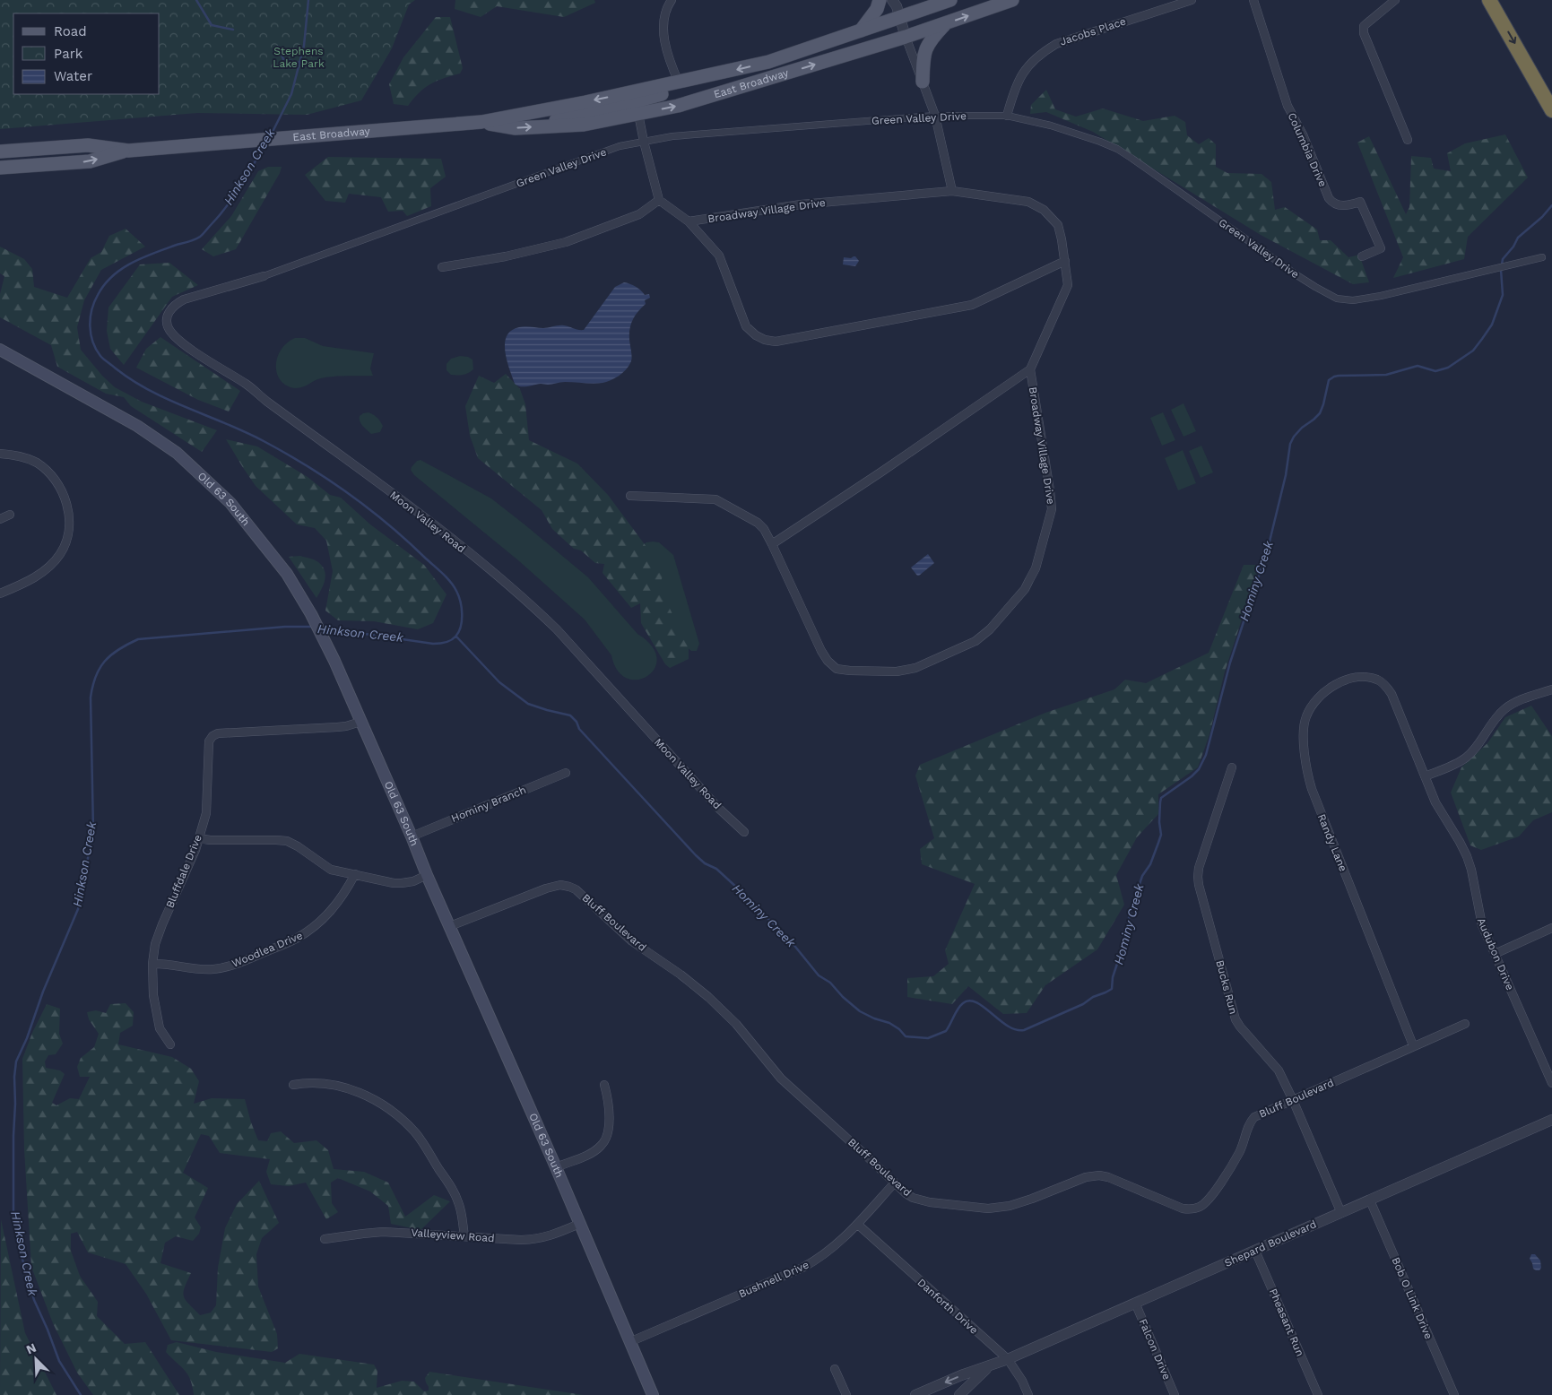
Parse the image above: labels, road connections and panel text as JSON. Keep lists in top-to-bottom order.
{
  "streets": {
    "main road": ["East Broadway", "Old 63 South"],
    "street": [
      "Jacobs Place",
      "Green Valley Drive",
      "Columbia Drive",
      "Broadway Village Drive",
      "Moon Valley Road",
      "Hominy Branch",
      "Randy Lane",
      "Bluffdale Drive",
      "Bluff Boulevard",
      "Woodlea Drive",
      "Audubon Drive",
      "Bucks Run",
      "Valleyview Road",
      "Shepard Boulevard",
      "Bushnell Drive",
      "Bob O Link Drive",
      "Danforth Drive",
      "Pheasant Run",
      "Falcon Drive"
    ]
  },
  "crossings": [
    ["Jacobs Place", "Green Valley Drive"],
    ["Green Valley Drive", "Moon Valley Road"],
    ["Old 63 South", "Hominy Branch"],
    ["Old 63 South", "Bluffdale Drive"],
    ["Old 63 South", "Bluff Boulevard"],
    ["Old 63 South", "Valleyview Road"],
    ["Old 63 South", "Bushnell Drive"],
    ["Randy Lane", "Bluff Boulevard"],
    ["Randy Lane", "Audubon Drive"],
    ["Bluffdale Drive", "Woodlea Drive"],
    ["Bluff Boulevard", "Bucks Run"],
    ["Bluff Boulevard", "Bushnell Drive"],
    ["Bucks Run", "Shepard Boulevard"],
    ["Shepard Boulevard", "Bob O Link Drive"],
    ["Shepard Boulevard", "Danforth Drive"],
    ["Shepard Boulevard", "Pheasant Run"],
    ["Shepard Boulevard", "Falcon Drive"],
    ["Bushnell Drive", "Danforth Drive"]
  ],
  "water": ["Hinkson Creek", "Hominy Creek"],
  "parks": ["Stephens Lake Park"],
  "legend": ["Road", "Park", "Water"],
  "north": "top left"
}
